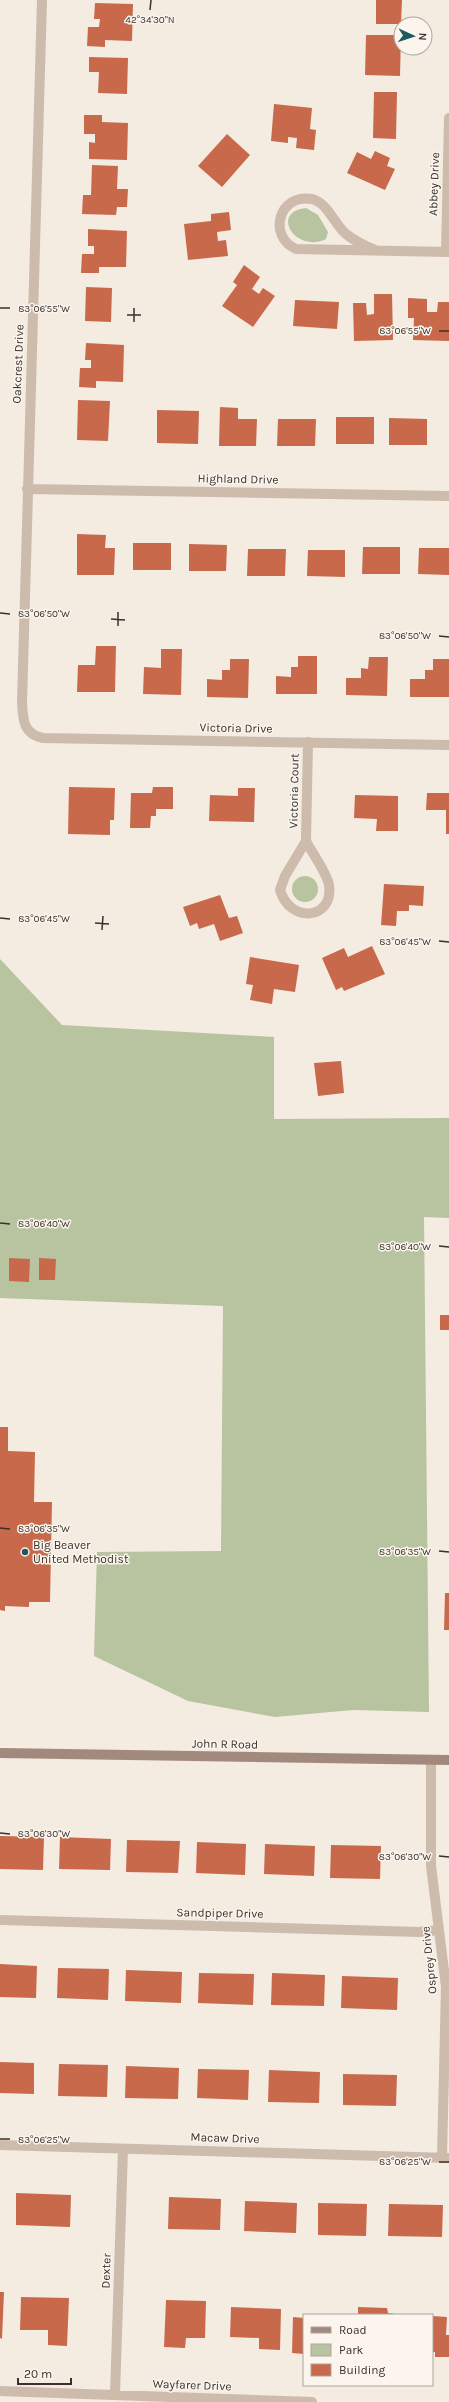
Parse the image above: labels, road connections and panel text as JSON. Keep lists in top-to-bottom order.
{
  "streets": {
    "main road": ["John R Road"],
    "street": [
      "Abbey Drive",
      "Oakcrest Drive",
      "Highland Drive",
      "Victoria Drive",
      "Victoria Court",
      "Sandpiper Drive",
      "Osprey Drive",
      "Macaw Drive",
      "Dexter",
      "Wayfarer Drive"
    ]
  },
  "crossings": [
    ["Oakcrest Drive", "Highland Drive"],
    ["Oakcrest Drive", "Victoria Drive"],
    ["Victoria Drive", "Victoria Court"],
    ["John R Road", "Osprey Drive"],
    ["Sandpiper Drive", "Osprey Drive"],
    ["Osprey Drive", "Macaw Drive"],
    ["Macaw Drive", "Dexter"],
    ["Dexter", "Wayfarer Drive"]
  ],
  "places": ["Big Beaver United Methodist"],
  "legend": ["Road", "Park", "Building"],
  "scale_bar": "20 m",
  "north": "right",
  "coordinates": [
    "42°34'30\"N",
    "83°06'55\"W",
    "83°06'50\"W",
    "83°06'45\"W",
    "83°06'40\"W",
    "83°06'35\"W",
    "83°06'30\"W",
    "83°06'25\"W"
  ]
}
